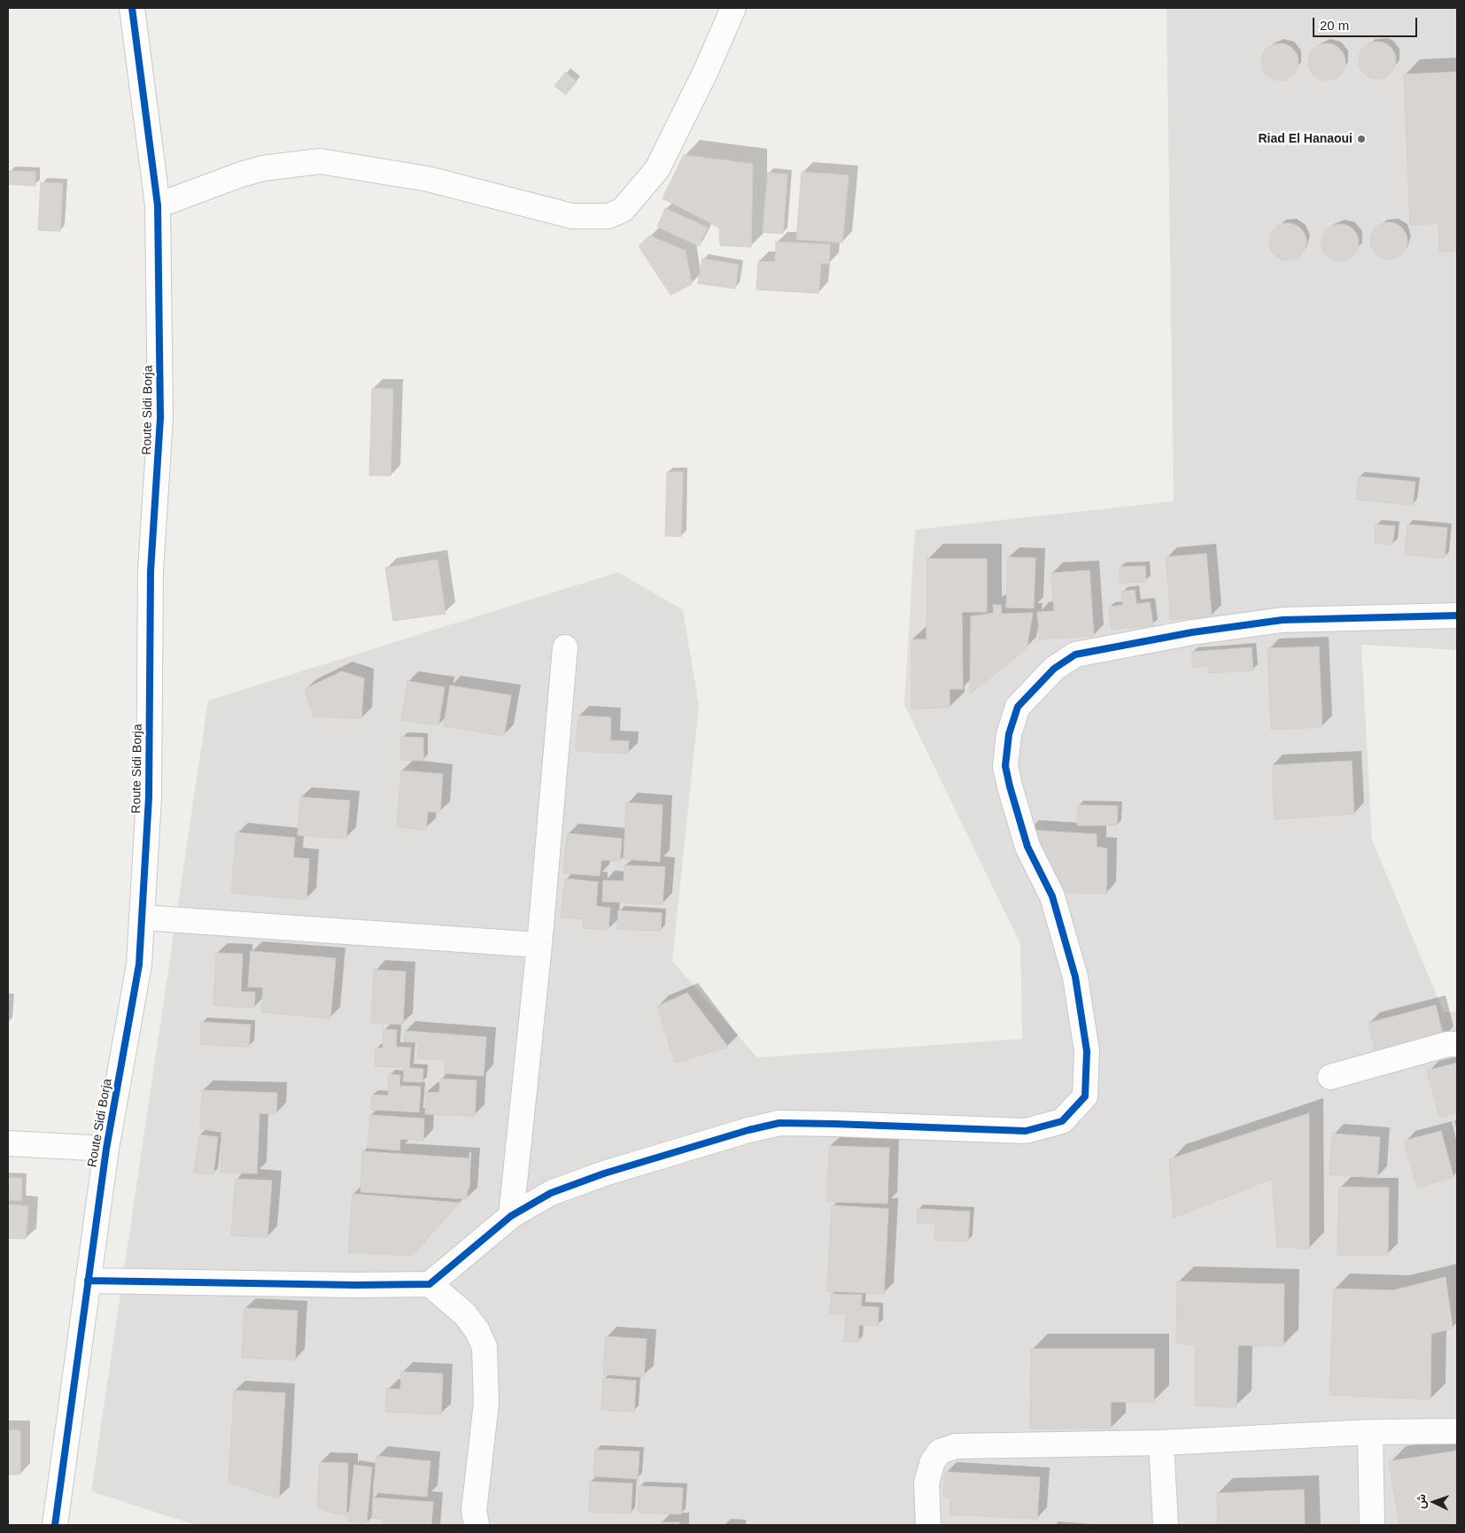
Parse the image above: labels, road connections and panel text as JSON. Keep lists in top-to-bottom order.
{
  "streets": {
    "street": ["Route Sidi Borja"]
  },
  "places": ["Riad El Hanaoui"],
  "scale_bar": "20 m",
  "north": "left"
}
